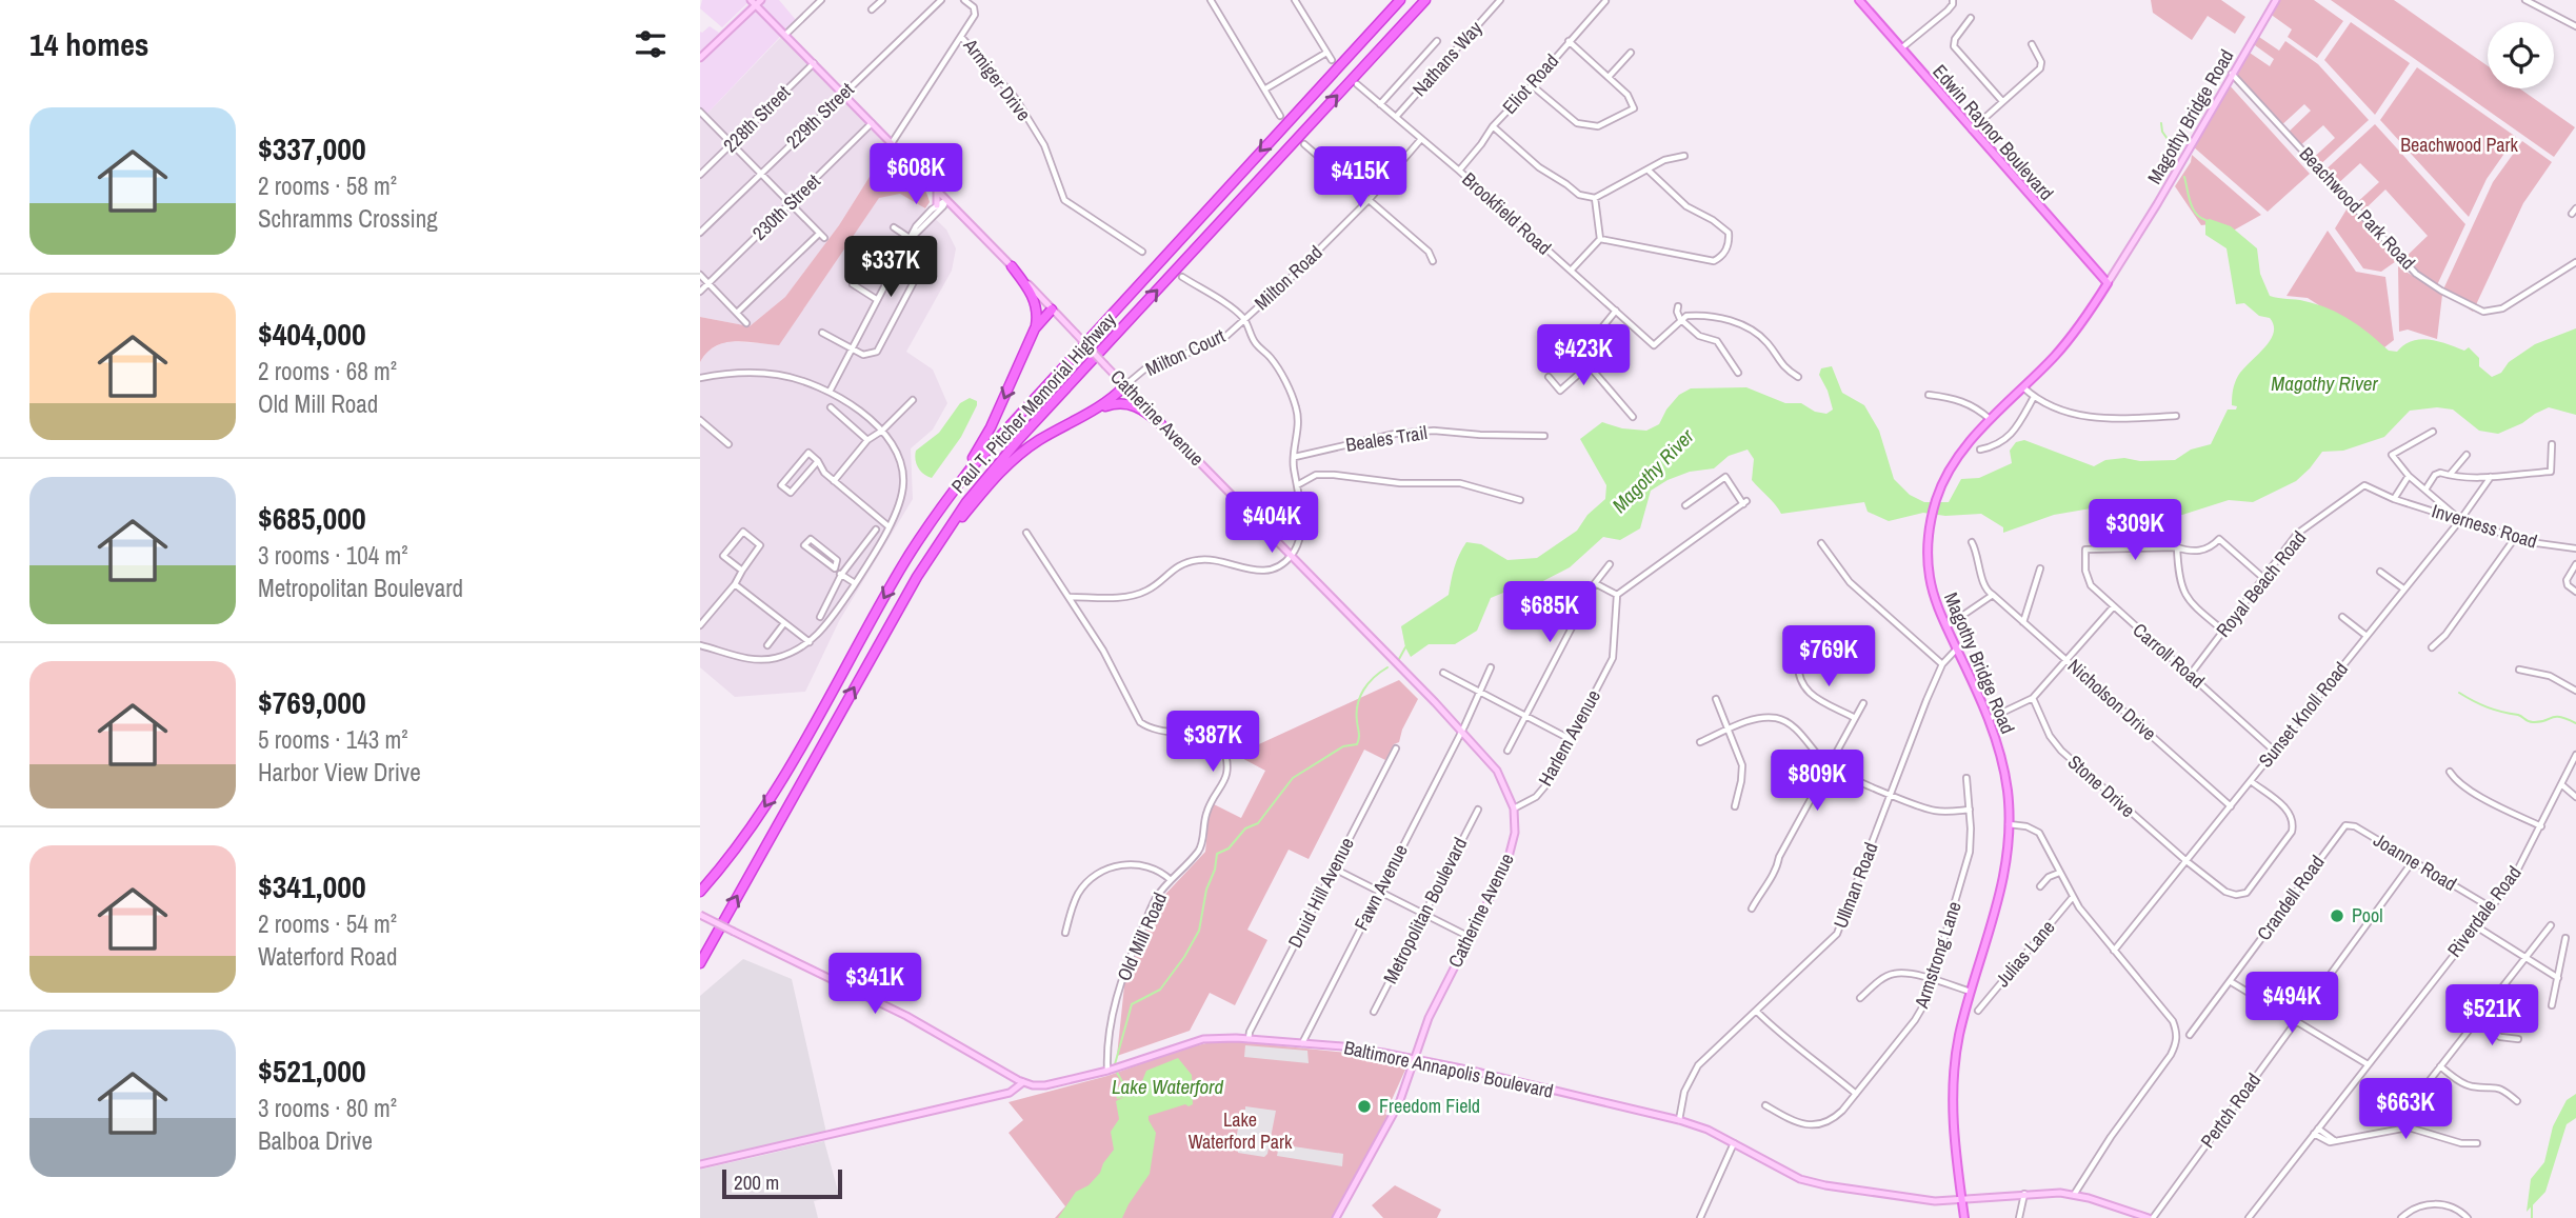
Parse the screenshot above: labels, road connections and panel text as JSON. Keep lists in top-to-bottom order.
{
  "streets": {
    "highway": ["Paul T. Pitcher Memorial Highway"],
    "main road": [
      "Magothy Bridge Road",
      "Edwin Raynor Boulevard",
      "Catherine Avenue",
      "Baltimore Annapolis Boulevard"
    ],
    "street": [
      "Nathans Way",
      "Armiger Drive",
      "Eliot Road",
      "229th Street",
      "228th Street",
      "230th Street",
      "Beachwood Park Road",
      "Brookfield Road",
      "Milton Road",
      "Milton Court",
      "Beales Trail",
      "Inverness Road",
      "Royal Beach Road",
      "Carroll Road",
      "Nicholson Drive",
      "Sunset Knoll Road",
      "Harlem Avenue",
      "Stone Drive",
      "Joanne Road",
      "Ullman Road",
      "Fawn Avenue",
      "Druid Hill Avenue",
      "Crandell Road",
      "Metropolitan Boulevard",
      "Riverdale Road",
      "Old Mill Road",
      "Julias Lane",
      "Armstrong Lane",
      "Pertch Road"
    ]
  },
  "crossings": [
    ["Nathans Way", "Brookfield Road"],
    ["Eliot Road", "Brookfield Road"],
    ["229th Street", "Catherine Avenue"],
    ["Magothy Bridge Road", "Edwin Raynor Boulevard"],
    ["Magothy Bridge Road", "Beachwood Park Road"],
    ["Magothy Bridge Road", "Ullman Road"],
    ["Magothy Bridge Road", "Baltimore Annapolis Boulevard"],
    ["228th Street", "Catherine Avenue"],
    ["230th Street", "Catherine Avenue"],
    ["Brookfield Road", "Milton Road"],
    ["Milton Road", "Milton Court"],
    ["Milton Court", "Catherine Avenue"],
    ["Catherine Avenue", "Harlem Avenue"],
    ["Catherine Avenue", "Fawn Avenue"],
    ["Catherine Avenue", "Baltimore Annapolis Boulevard"],
    ["Inverness Road", "Royal Beach Road"],
    ["Inverness Road", "Sunset Knoll Road"],
    ["Royal Beach Road", "Carroll Road"],
    ["Carroll Road", "Sunset Knoll Road"],
    ["Nicholson Drive", "Sunset Knoll Road"],
    ["Sunset Knoll Road", "Stone Drive"],
    ["Joanne Road", "Crandell Road"],
    ["Joanne Road", "Riverdale Road"],
    ["Joanne Road", "Pertch Road"],
    ["Ullman Road", "Baltimore Annapolis Boulevard"],
    ["Fawn Avenue", "Baltimore Annapolis Boulevard"],
    ["Druid Hill Avenue", "Baltimore Annapolis Boulevard"],
    ["Old Mill Road", "Baltimore Annapolis Boulevard"],
    ["Baltimore Annapolis Boulevard", "Pertch Road"]
  ],
  "water": ["Magothy River", "Lake Waterford"],
  "parks": ["Beachwood Park", "Lake Waterford Park"],
  "places": ["Pool", "Freedom Field"],
  "scale_bar": "200 m",
  "page": {
    "heading": "14 homes",
    "list": [
      {
        "name": "$337,000",
        "note": "2 rooms · 58 m² · Schramms Crossing"
      },
      {
        "name": "$404,000",
        "note": "2 rooms · 68 m² · Old Mill Road"
      },
      {
        "name": "$685,000",
        "note": "3 rooms · 104 m² · Metropolitan Boulevard"
      },
      {
        "name": "$769,000",
        "note": "5 rooms · 143 m² · Harbor View Drive"
      },
      {
        "name": "$341,000",
        "note": "2 rooms · 54 m² · Waterford Road"
      },
      {
        "name": "$521,000",
        "note": "3 rooms · 80 m² · Balboa Drive"
      }
    ],
    "price": [
      "$608K",
      "$415K",
      "$337K",
      "$423K",
      "$404K",
      "$309K",
      "$685K",
      "$769K",
      "$387K",
      "$809K",
      "$341K",
      "$494K",
      "$521K",
      "$663K"
    ],
    "scale": "200 m"
  }
}
